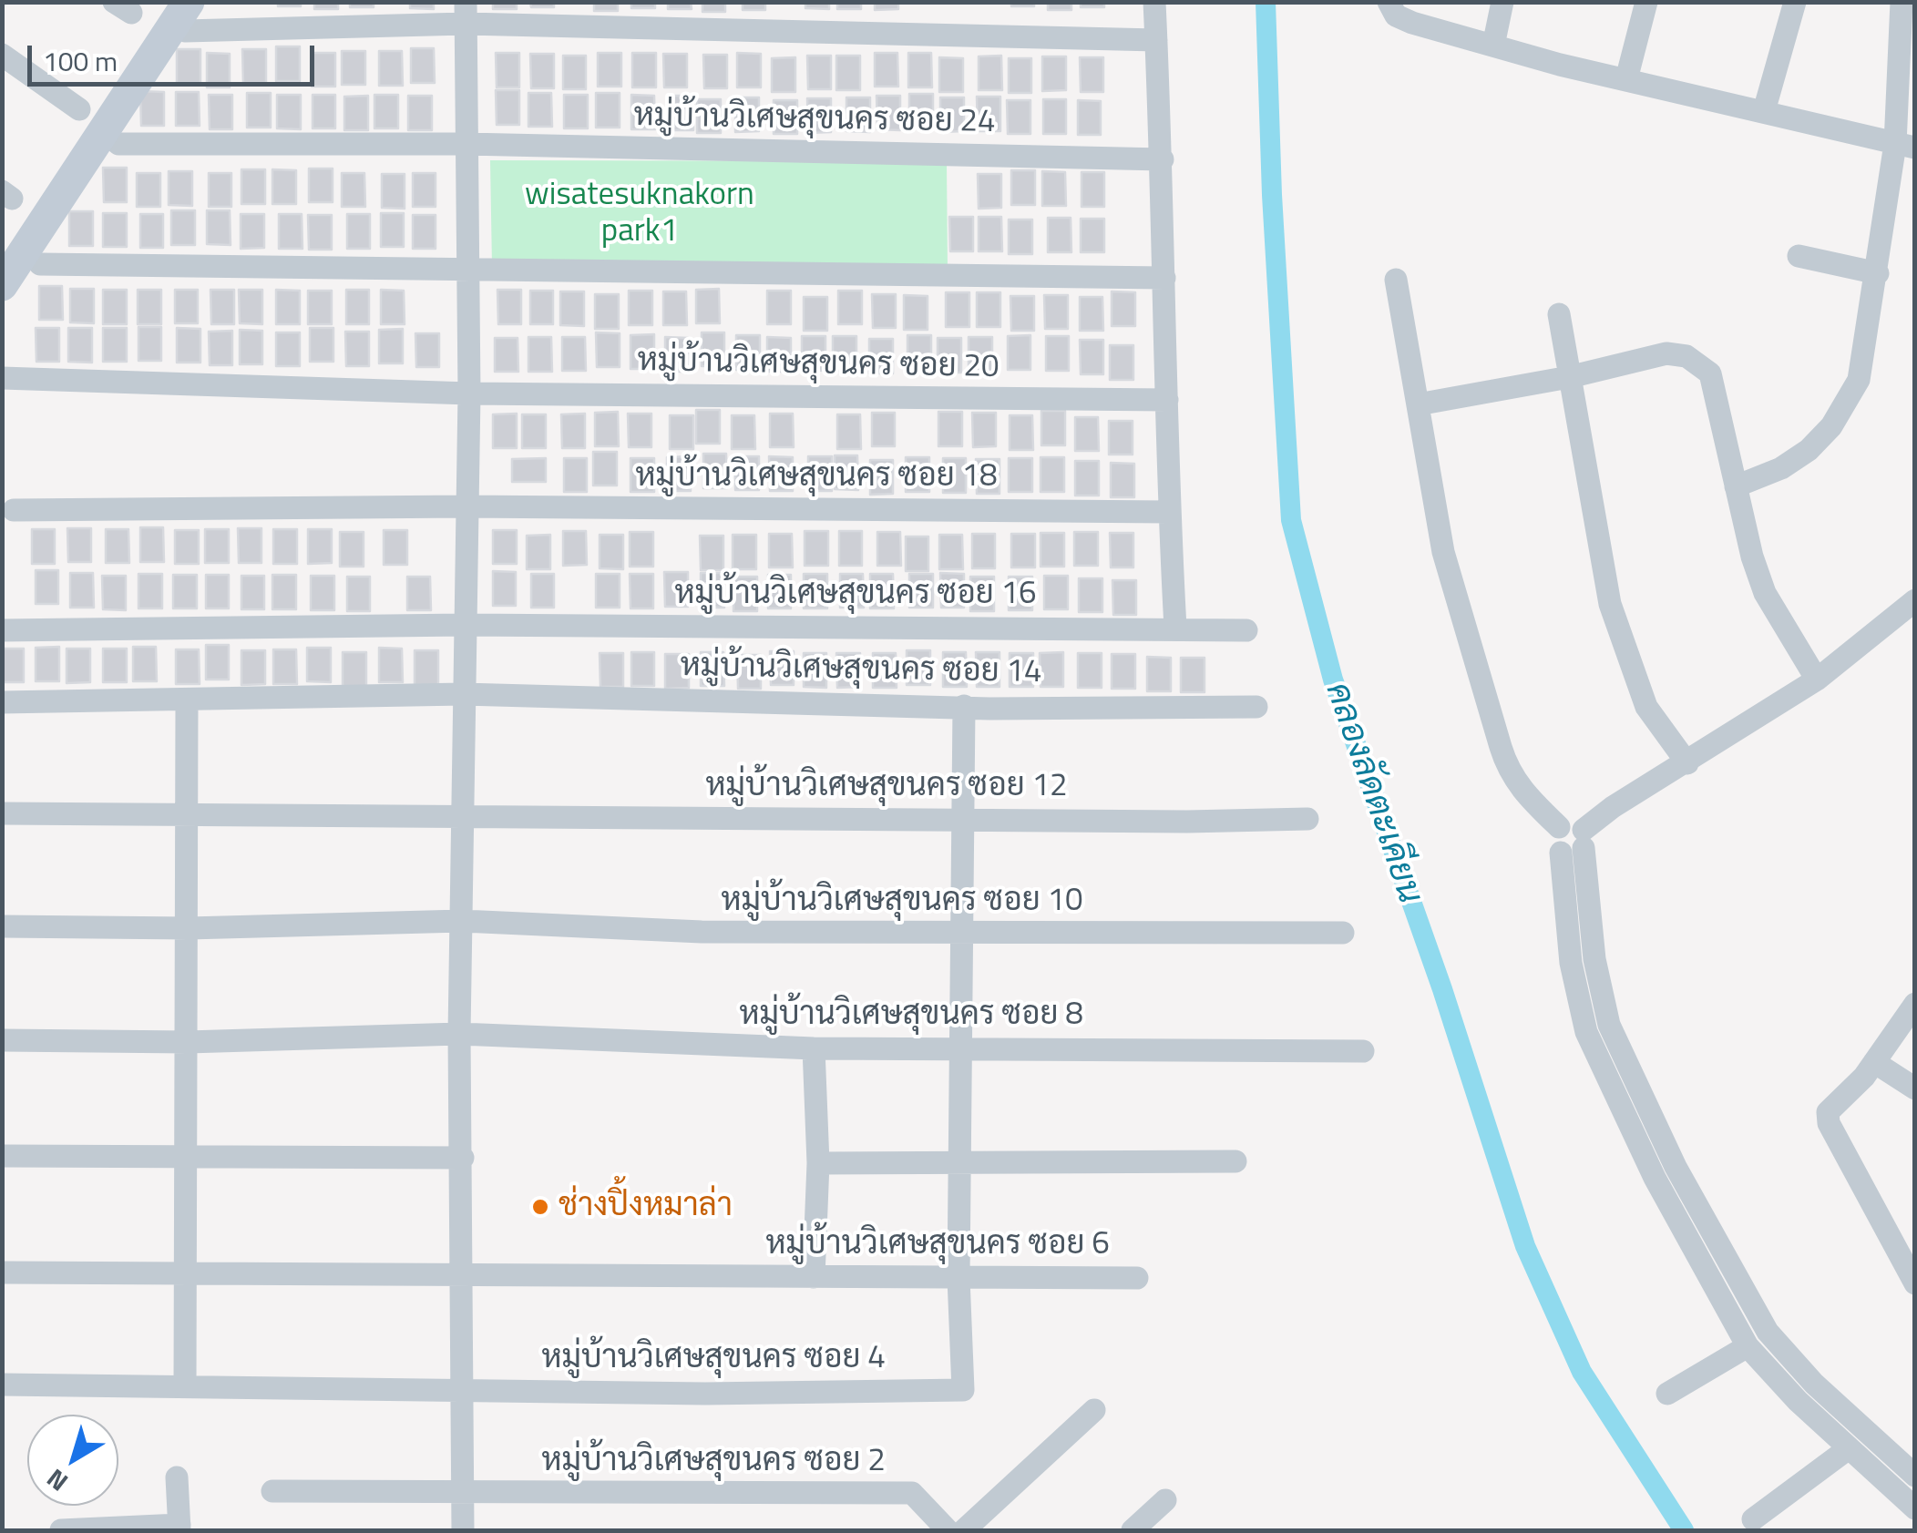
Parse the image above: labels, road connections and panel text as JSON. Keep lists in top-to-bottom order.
{
  "streets": {
    "street": [
      "หมู่บ้านวิเศษสุขนคร ซอย 24",
      "หมู่บ้านวิเศษสุขนคร ซอย 20",
      "หมู่บ้านวิเศษสุขนคร ซอย 18",
      "หมู่บ้านวิเศษสุขนคร ซอย 16",
      "หมู่บ้านวิเศษสุขนคร ซอย 14",
      "หมู่บ้านวิเศษสุขนคร ซอย 12",
      "หมู่บ้านวิเศษสุขนคร ซอย 10",
      "หมู่บ้านวิเศษสุขนคร ซอย 8",
      "หมู่บ้านวิเศษสุขนคร ซอย 6",
      "หมู่บ้านวิเศษสุขนคร ซอย 4",
      "หมู่บ้านวิเศษสุขนคร ซอย 2"
    ]
  },
  "crossings": [
    ["หมู่บ้านวิเศษสุขนคร ซอย 6", "หมู่บ้านวิเศษสุขนคร ซอย 4"]
  ],
  "water": ["คลองลัดตะเคียน"],
  "parks": ["wisatesuknakorn park1"],
  "places": ["ช่างปิ้งหมาล่า"],
  "scale_bar": "100 m",
  "north": "bottom left"
}
